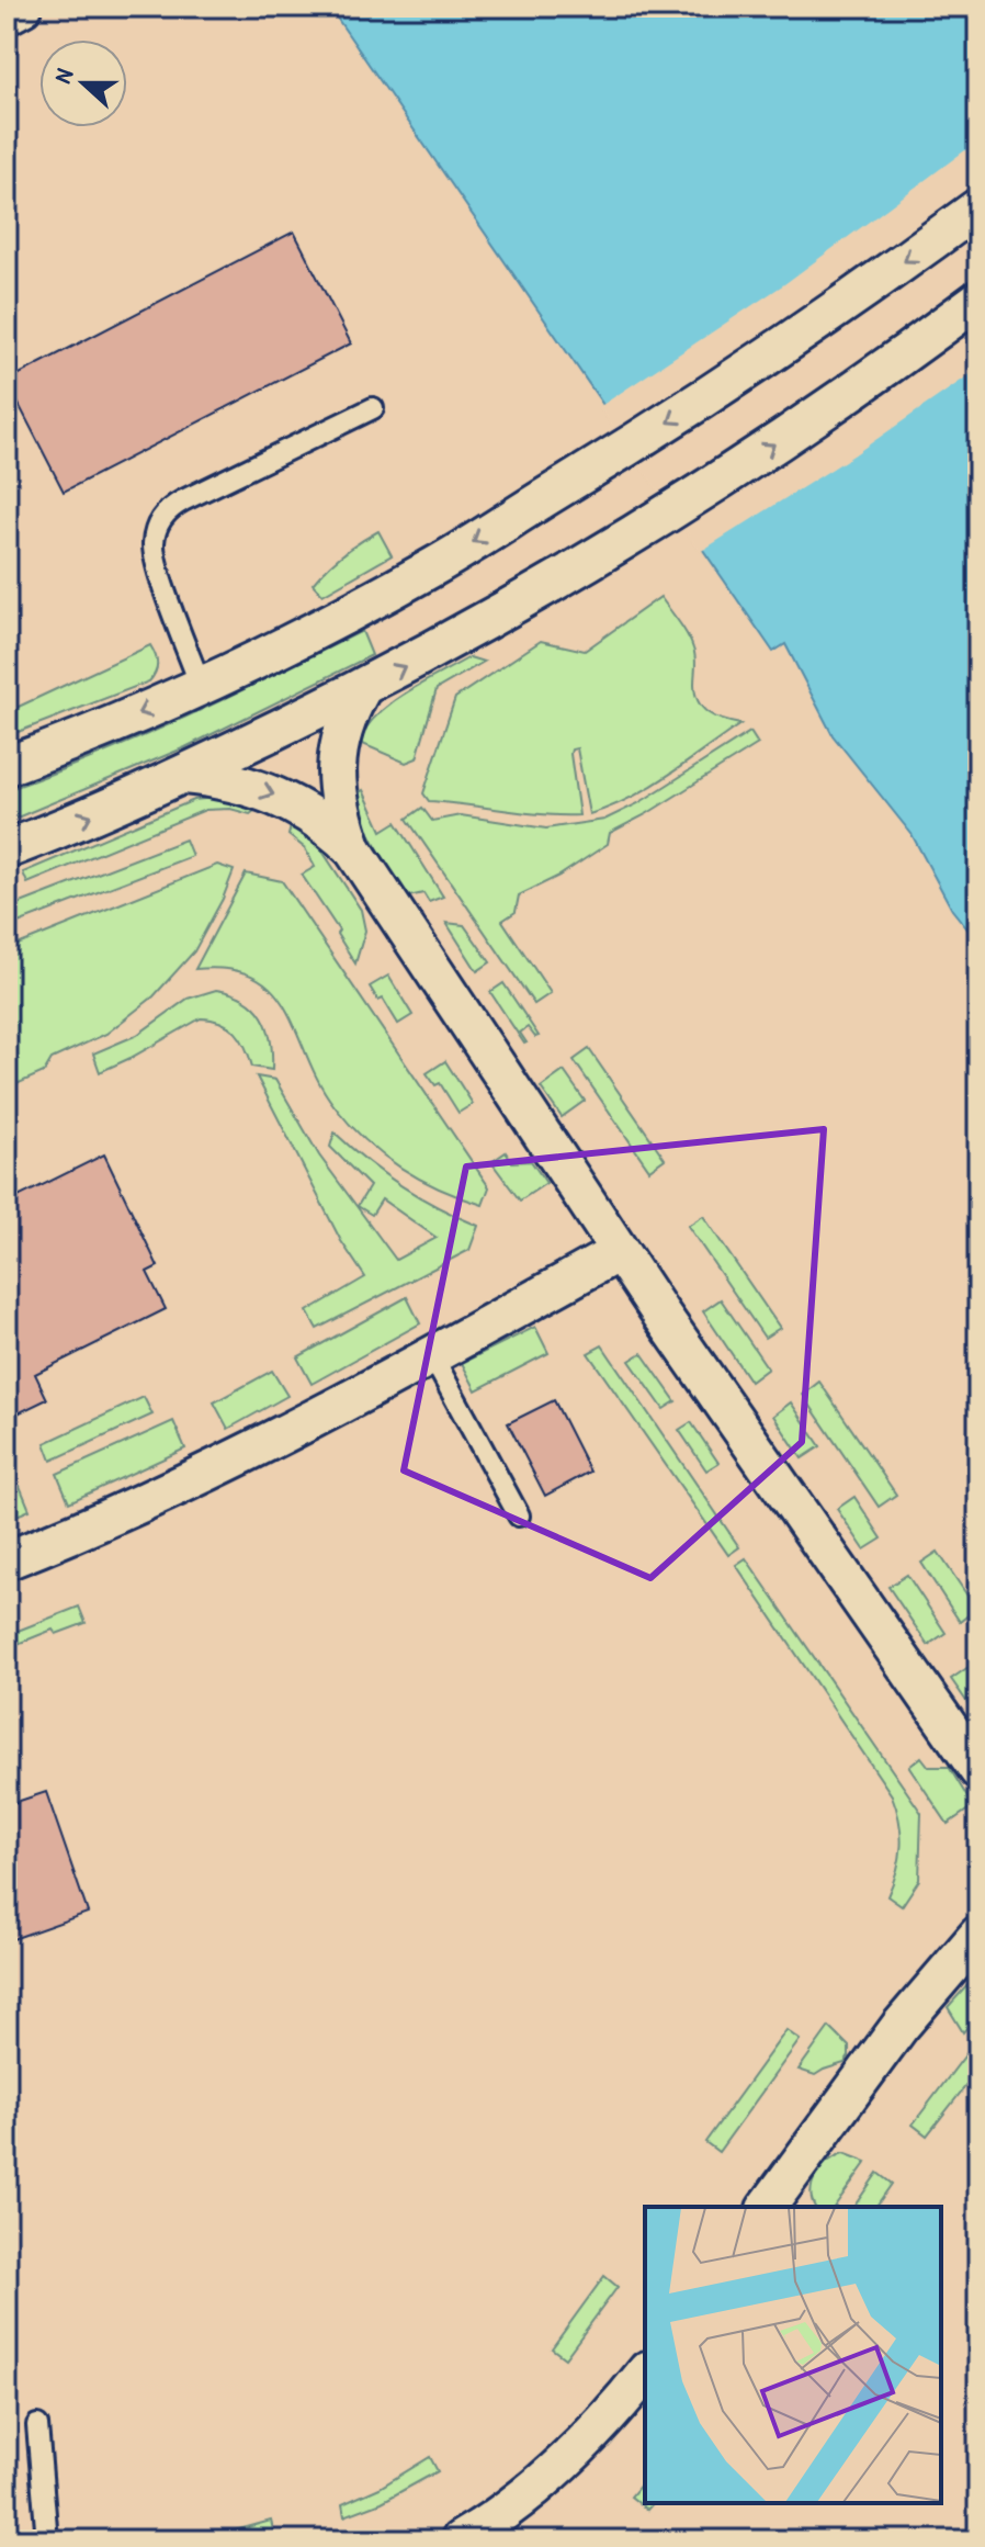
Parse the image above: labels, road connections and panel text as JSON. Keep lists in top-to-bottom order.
{
  "north": "left"
}
